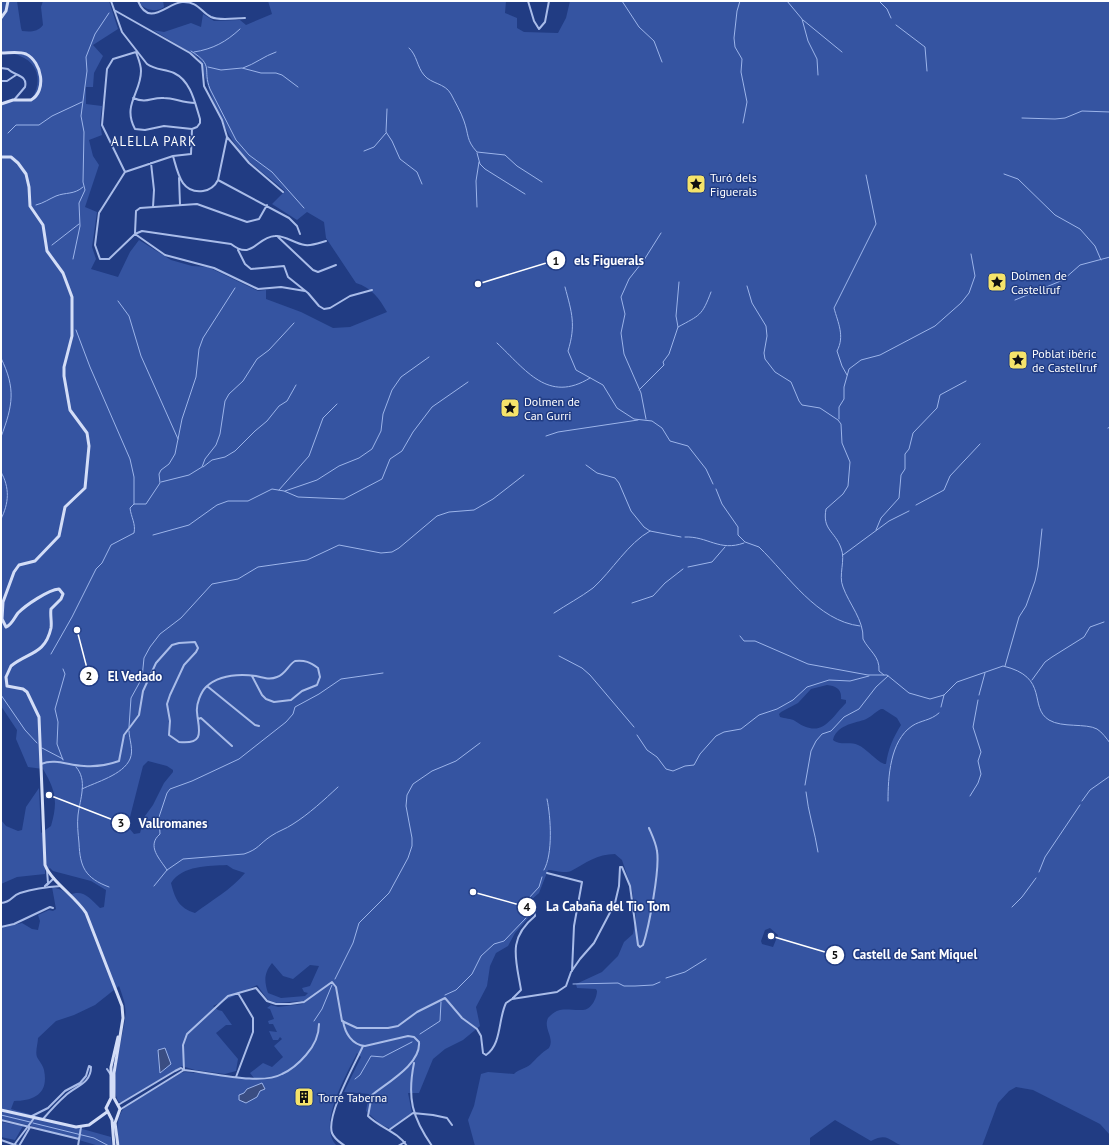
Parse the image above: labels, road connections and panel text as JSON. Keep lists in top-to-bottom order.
{
  "districts": ["ALELLA PARK"],
  "places": {
    "place": [
      "Turó dels Figuerals",
      "Dolmen de Castellruf",
      "Poblat ibèric de Castellruf",
      "Dolmen de Can Gurri"
    ],
    "other": [
      "els Figuerals",
      "El Vedado",
      "Vallromanes",
      "La Cabaña del Tio Tom",
      "Castell de Sant Miquel"
    ],
    "building": ["Torre Taberna"]
  }
}
